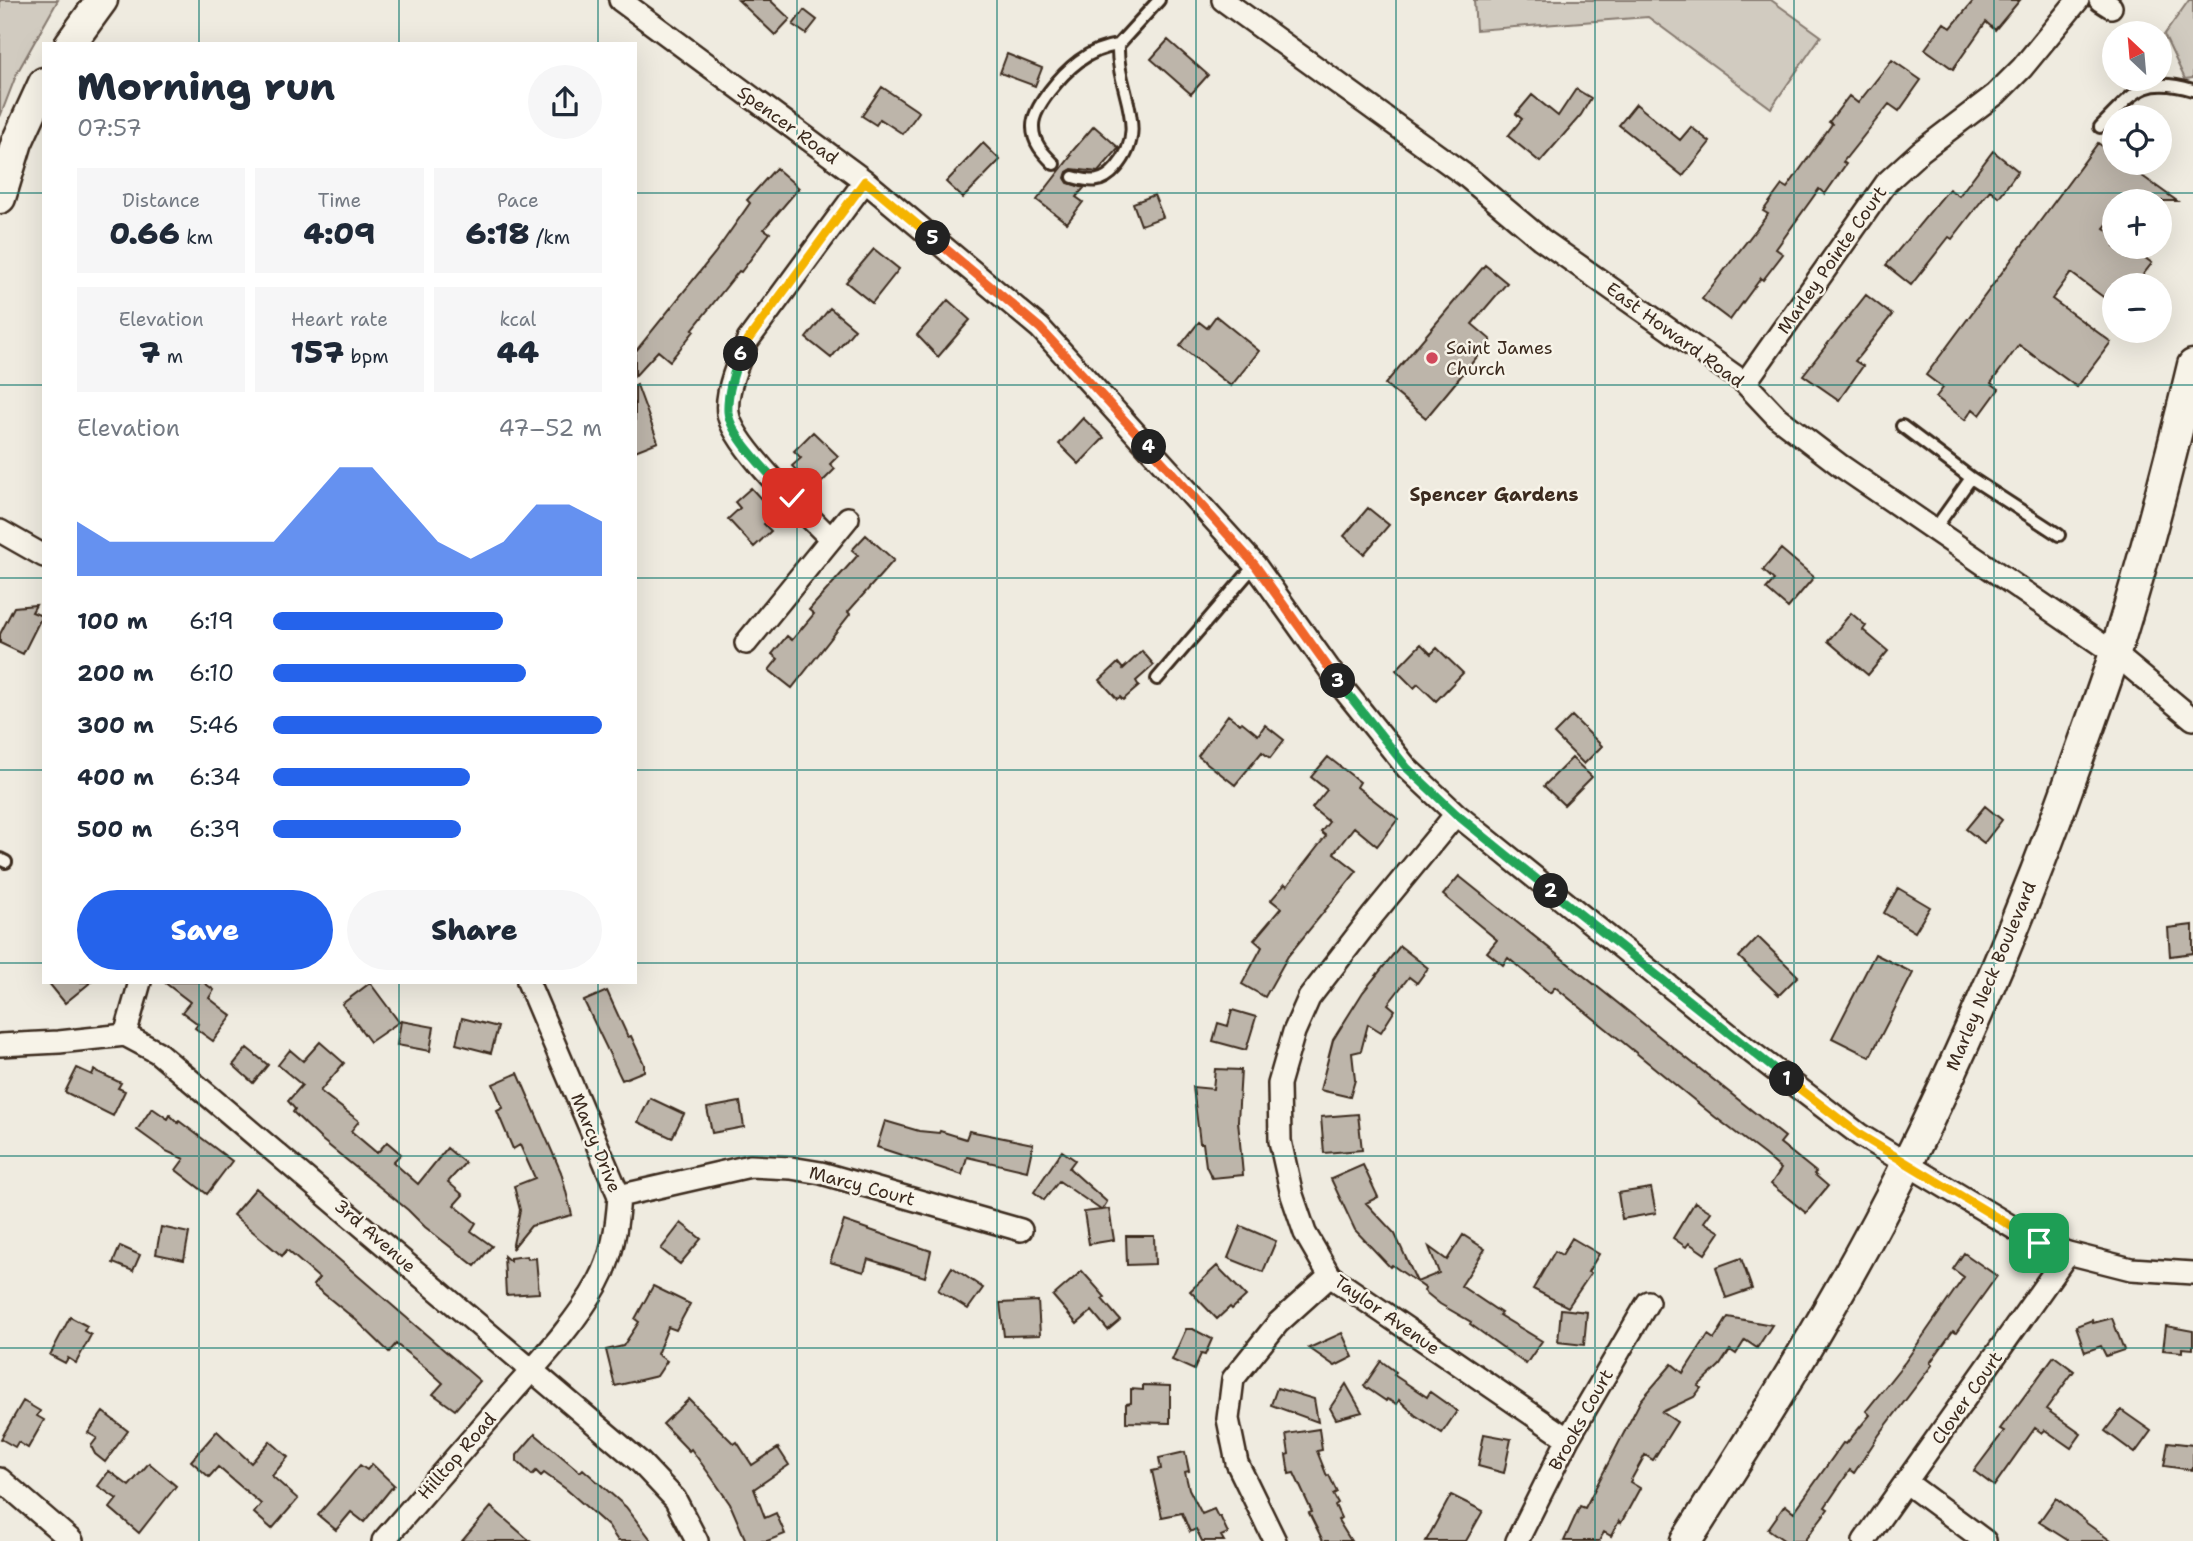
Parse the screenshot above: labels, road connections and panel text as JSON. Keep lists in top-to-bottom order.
{
  "streets": {
    "main road": ["Marley Neck Boulevard"],
    "street": [
      "Spencer Road",
      "Marley Pointe Court",
      "East Howard Road",
      "Marcy Drive",
      "Marcy Court",
      "3rd Avenue",
      "Taylor Avenue",
      "Clover Court",
      "Brooks Court",
      "Hilltop Road"
    ]
  },
  "crossings": [
    ["Spencer Road", "Marley Neck Boulevard"],
    ["Spencer Road", "Taylor Avenue"],
    ["Spencer Road", "Clover Court"],
    ["Marley Pointe Court", "East Howard Road"],
    ["East Howard Road", "Marley Neck Boulevard"],
    ["Marcy Drive", "Marcy Court"],
    ["Marcy Drive", "3rd Avenue"],
    ["Marcy Drive", "Hilltop Road"],
    ["3rd Avenue", "Hilltop Road"],
    ["Taylor Avenue", "Brooks Court"]
  ],
  "districts": ["Spencer Gardens"],
  "places": ["Saint James Church"],
  "north": "top left",
  "page": {
    "map_buttons": ["+", "−"],
    "heading": ["Morning run", "07:57"],
    "stats": [
      ["Distance", "0.66 km"],
      ["Time", "4:09"],
      ["Pace", "6:18 /km"],
      ["Elevation", "7 m"],
      ["Heart rate", "157 bpm"],
      ["kcal", "44"]
    ],
    "pins": [
      "5",
      "6",
      "4",
      "3",
      "2",
      "1"
    ],
    "chart": ["Elevation", "47–52 m"],
    "list": [
      {
        "name": "100 m",
        "note": "6:19"
      },
      {
        "name": "200 m",
        "note": "6:10"
      },
      {
        "name": "300 m",
        "note": "5:46"
      },
      {
        "name": "400 m",
        "note": "6:34"
      },
      {
        "name": "500 m",
        "note": "6:39"
      }
    ],
    "buttons": ["Save", "Share"]
  }
}
